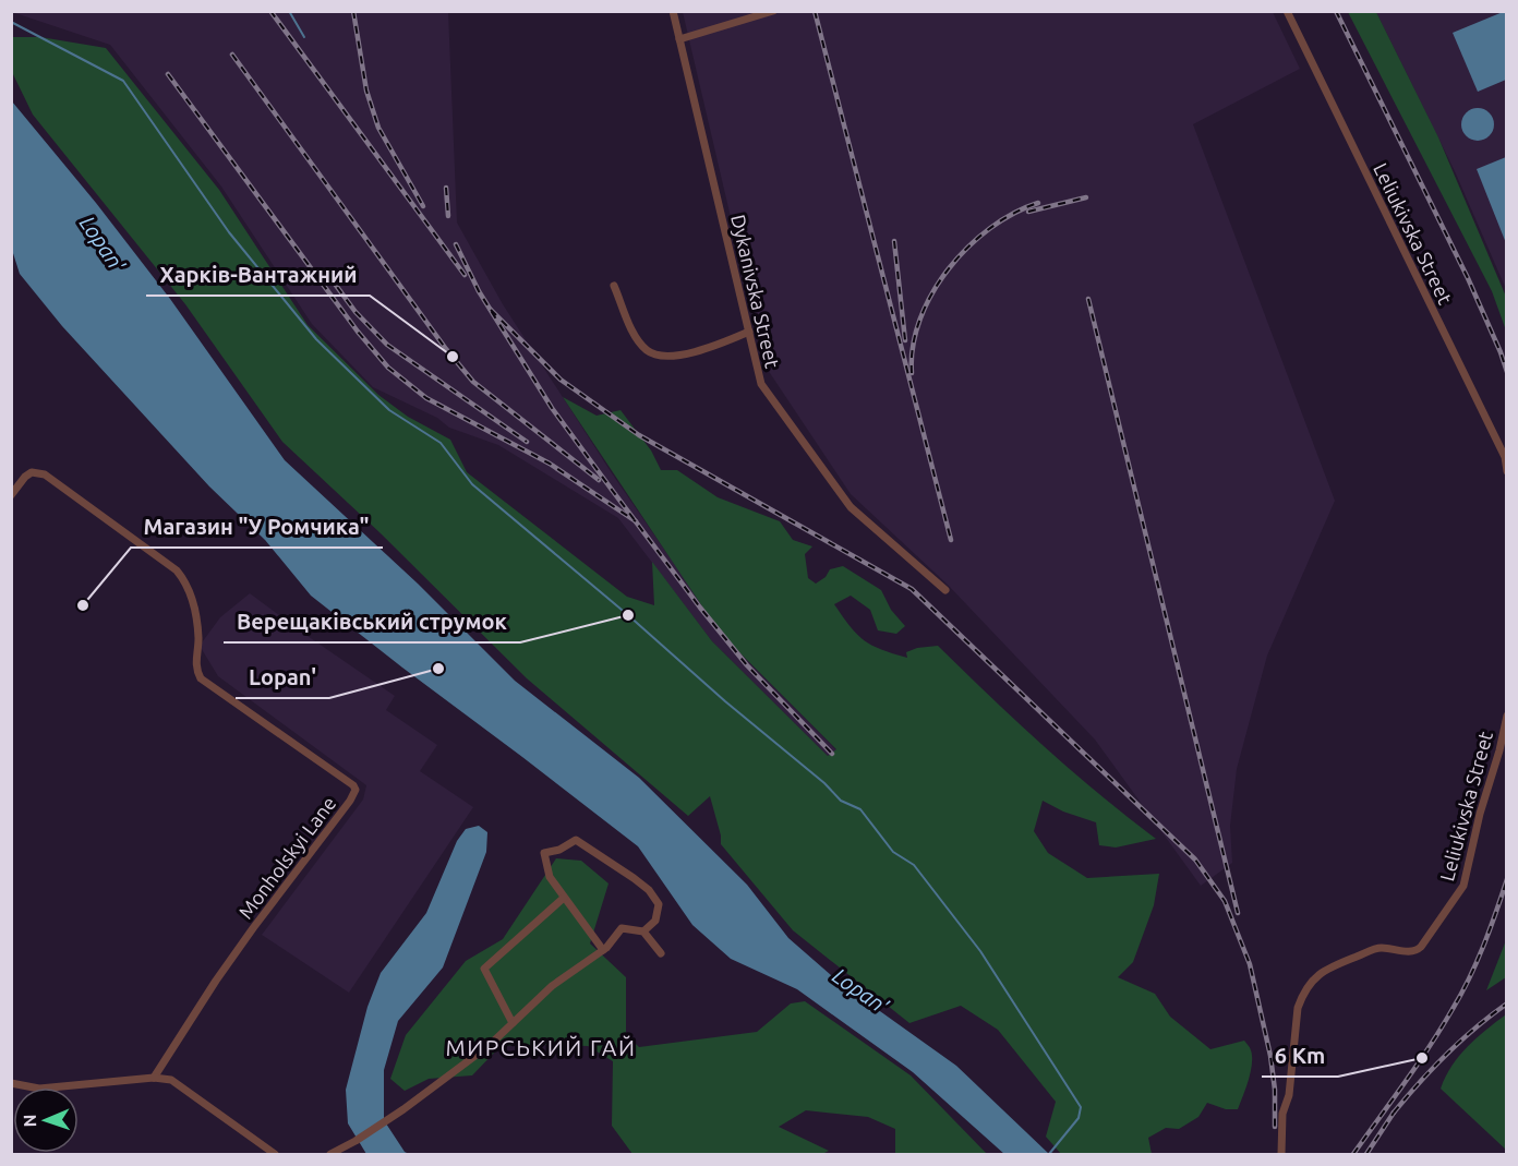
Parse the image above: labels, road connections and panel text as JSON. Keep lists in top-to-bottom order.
{
  "streets": {
    "street": ["Leliukivska Street", "Dykanivska Street", "Monholskyi Lane"]
  },
  "districts": ["МИРСЬКИЙ ГАЙ"],
  "water": ["Lopan'"],
  "places": [
    "Харків-Вантажний",
    "Магазин \"У Ромчика\"",
    "Верещаківський струмок",
    "Lopan'",
    "6 Km"
  ],
  "north": "left"
}
